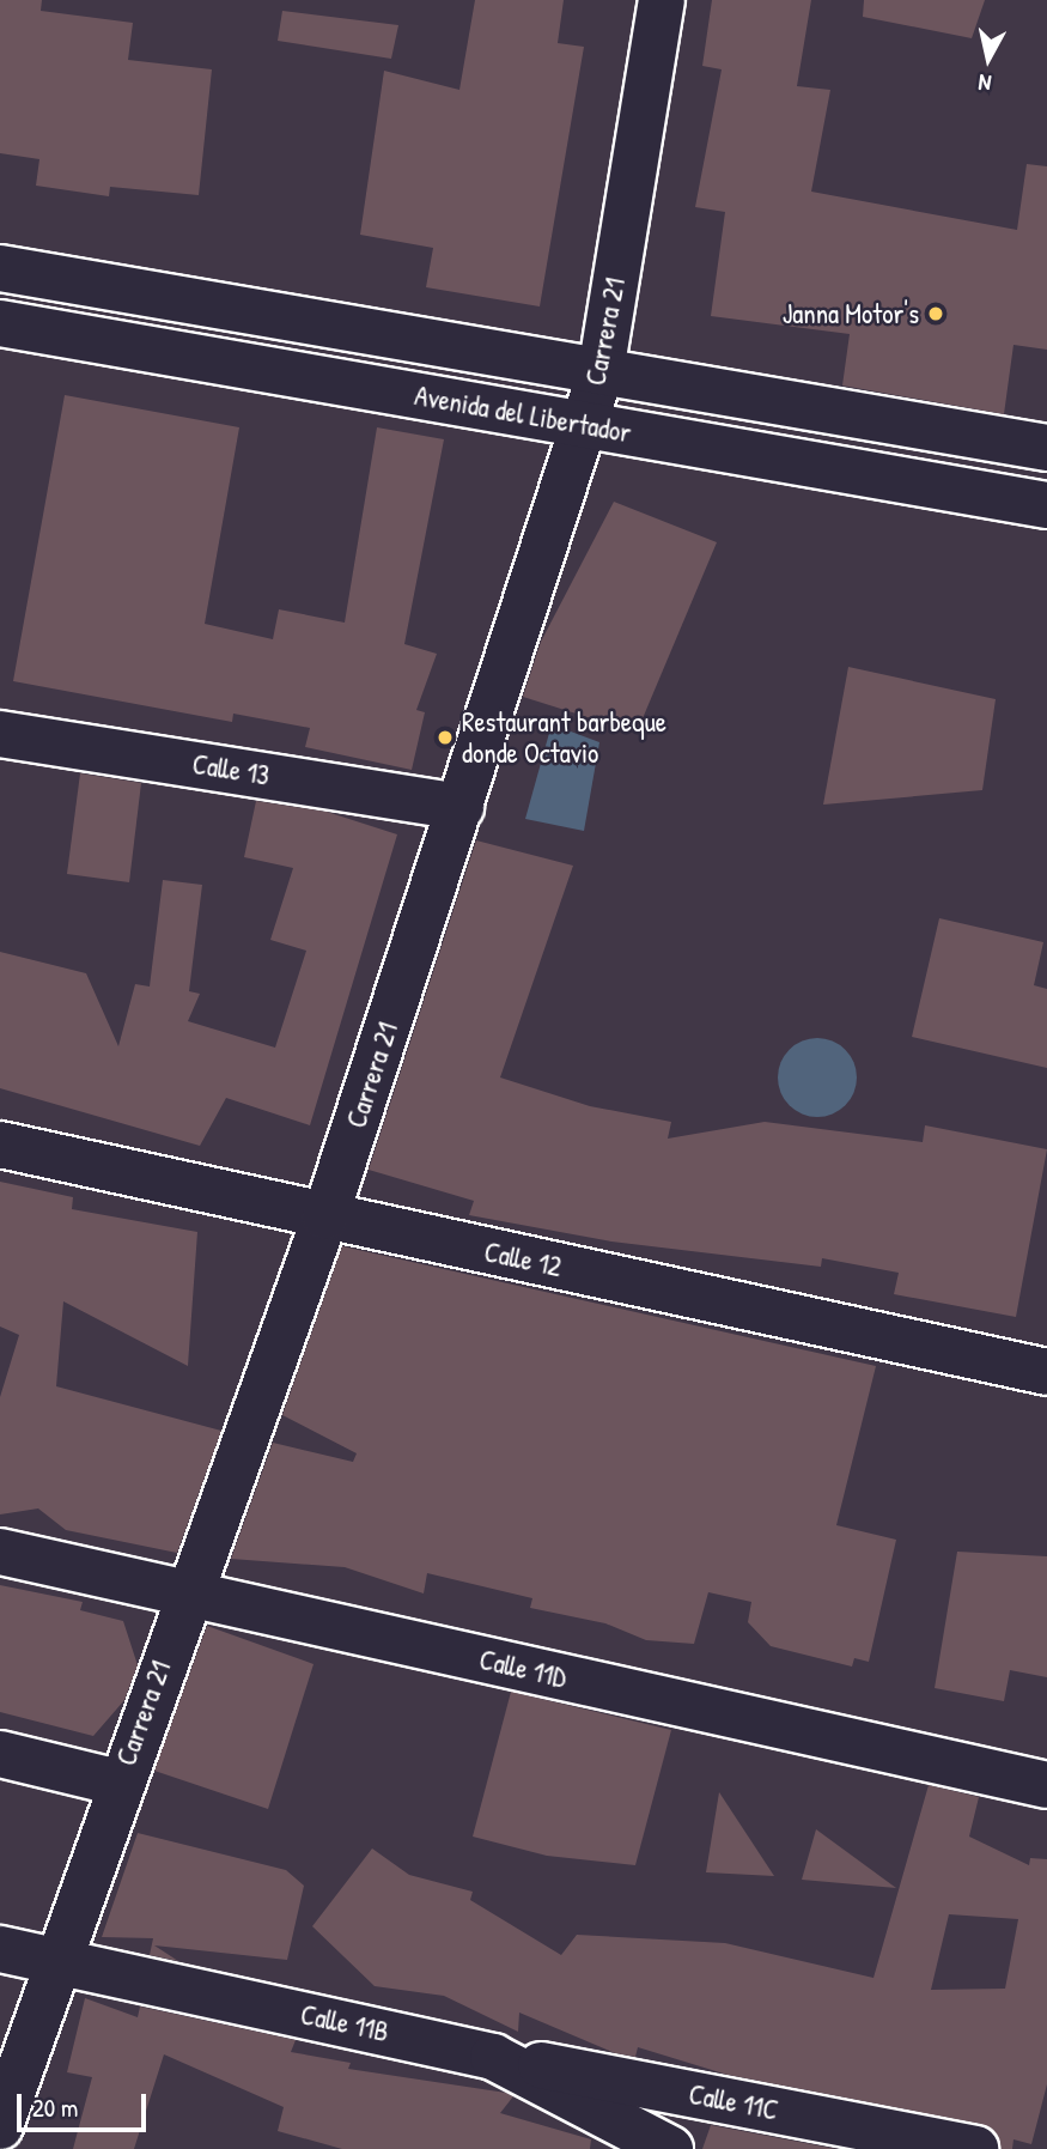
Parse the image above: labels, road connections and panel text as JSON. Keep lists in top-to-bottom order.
{
  "streets": {
    "street": [
      "Carrera 21",
      "Avenida del Libertador",
      "Calle 13",
      "Calle 12",
      "Calle 11D",
      "Calle 11B",
      "Calle 11C"
    ]
  },
  "crossings": [
    ["Carrera 21", "Avenida del Libertador"],
    ["Carrera 21", "Calle 13"],
    ["Carrera 21", "Calle 12"],
    ["Carrera 21", "Calle 11D"],
    ["Carrera 21", "Calle 11B"],
    ["Calle 11B", "Calle 11C"]
  ],
  "places": ["Janna Motor's", "Restaurant barbeque donde Octavio"],
  "scale_bar": "20 m",
  "north": "bottom"
}
